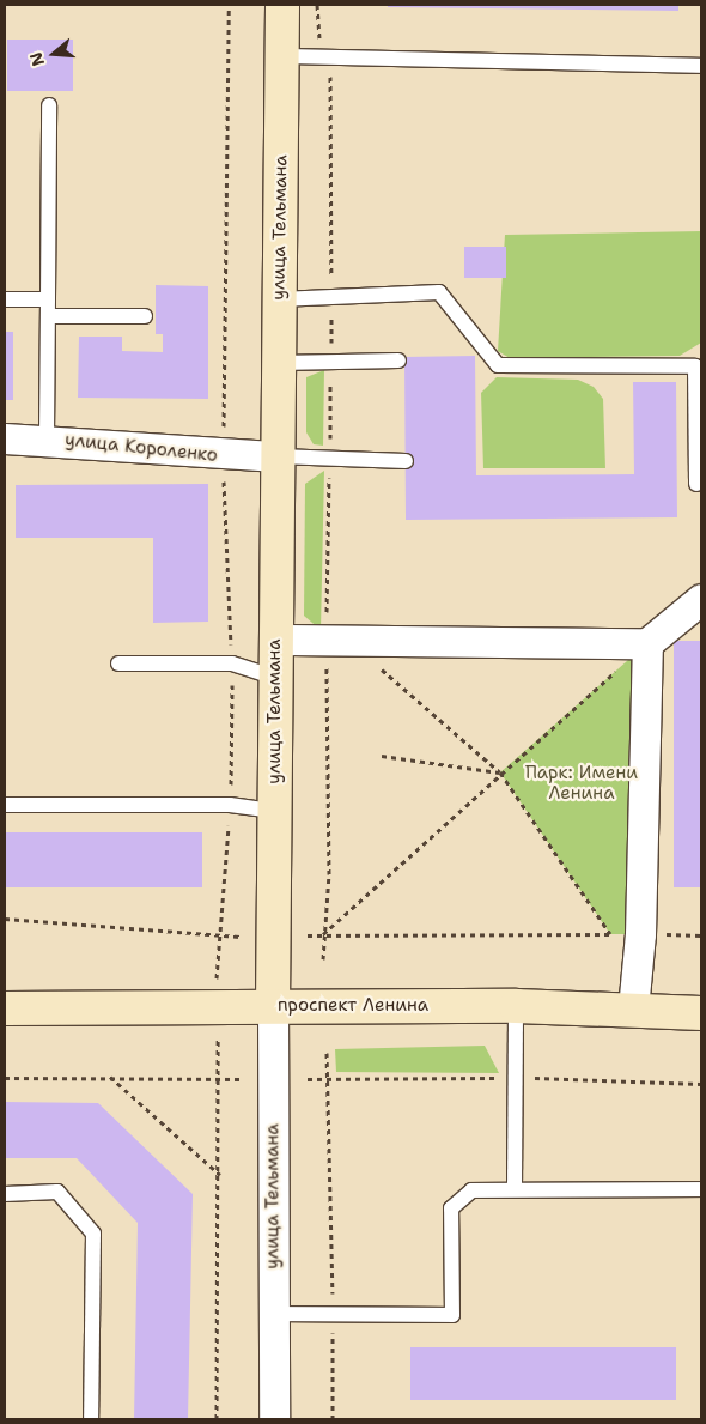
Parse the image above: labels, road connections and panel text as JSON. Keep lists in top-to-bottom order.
{
  "streets": {
    "main road": ["улица Тельмана", "проспект Ленина"],
    "street": ["улица Короленко"]
  },
  "crossings": [
    ["улица Тельмана", "улица Короленко"],
    ["улица Тельмана", "проспект Ленина"]
  ],
  "parks": ["Парк: Имени Ленина"],
  "north": "left"
}
